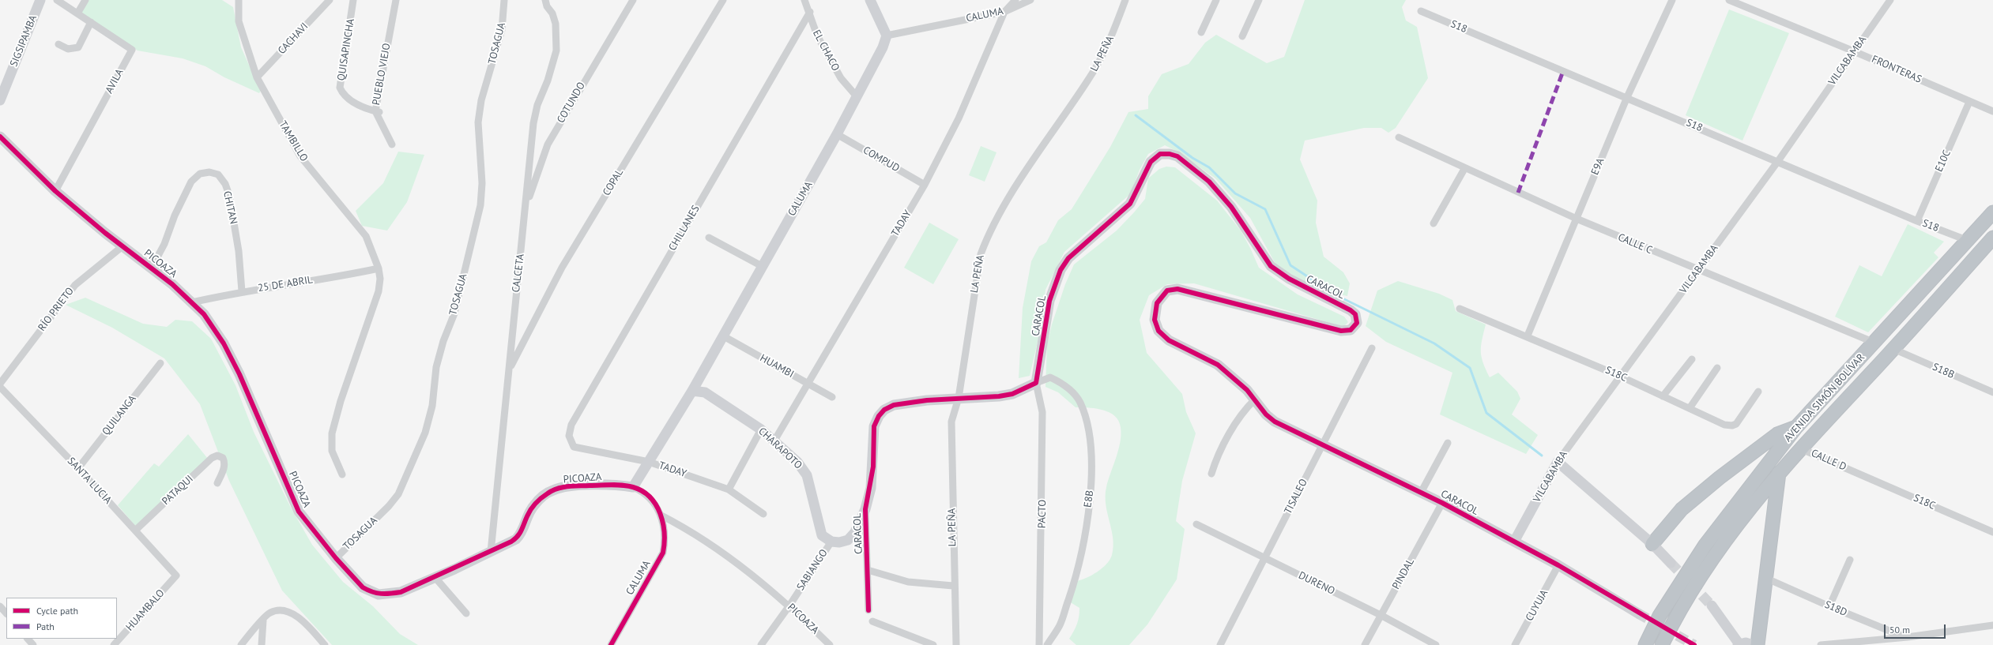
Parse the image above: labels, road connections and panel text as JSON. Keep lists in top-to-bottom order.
{
  "streets": {
    "highway": ["AVENIDA SIMÓN BOLÍVAR"],
    "street": [
      "CALUMA",
      "S18",
      "CACHAVI",
      "SIGSIPAMBA",
      "TOSAGUA",
      "QUISAPINCHA",
      "EL CHACO",
      "LA PEÑA",
      "VILCABAMBA",
      "FRONTERAS",
      "PUEBLO VIEJO",
      "AVILA",
      "COTUNDO",
      "TAMBILLO",
      "COMPUD",
      "E10C",
      "E9A",
      "COPAL",
      "CHITAN",
      "TADAY",
      "CHILLANES",
      "CALLE C",
      "PICOAZA",
      "CALCETA",
      "25 DE ABRIL",
      "CARACOL",
      "RÍO PRIETO",
      "HUAMBI",
      "S18B",
      "S18C",
      "QUILANGA",
      "CHARAPOTO",
      "CALLE D",
      "SANTA LUCIA",
      "PATAQUI",
      "TISALEO",
      "E8B",
      "PACTO",
      "SABIANGO",
      "PINDAL",
      "DURENO",
      "CUYUJA",
      "S18D",
      "HUAMBALO"
    ]
  },
  "crossings": [
    ["CALUMA", "EL CHACO"],
    ["CALUMA", "COMPUD"],
    ["CALUMA", "TADAY"],
    ["CALUMA", "PICOAZA"],
    ["CALUMA", "HUAMBI"],
    ["CALUMA", "CHARAPOTO"],
    ["S18", "VILCABAMBA"],
    ["S18", "E10C"],
    ["S18", "E9A"],
    ["S18", "AVENIDA SIMÓN BOLÍVAR"],
    ["CACHAVI", "TAMBILLO"],
    ["TOSAGUA", "PICOAZA"],
    ["QUISAPINCHA", "PUEBLO VIEJO"],
    ["EL CHACO", "CHILLANES"],
    ["LA PEÑA", "CARACOL"],
    ["VILCABAMBA", "FRONTERAS"],
    ["VILCABAMBA", "CALLE C"],
    ["VILCABAMBA", "CARACOL"],
    ["VILCABAMBA", "S18C"],
    ["FRONTERAS", "E10C"],
    ["AVILA", "PICOAZA"],
    ["COTUNDO", "CALCETA"],
    ["TAMBILLO", "25 DE ABRIL"],
    ["COMPUD", "TADAY"],
    ["E9A", "CALLE C"],
    ["E9A", "S18C"],
    ["COPAL", "CALCETA"],
    ["CHITAN", "PICOAZA"],
    ["CHITAN", "25 DE ABRIL"],
    ["TADAY", "CHILLANES"],
    ["TADAY", "HUAMBI"],
    ["TADAY", "CHARAPOTO"],
    ["CALLE C", "AVENIDA SIMÓN BOLÍVAR"],
    ["PICOAZA", "CALCETA"],
    ["PICOAZA", "25 DE ABRIL"],
    ["PICOAZA", "RÍO PRIETO"],
    ["PICOAZA", "SABIANGO"],
    ["CARACOL", "TISALEO"],
    ["CARACOL", "E8B"],
    ["CARACOL", "PACTO"],
    ["CARACOL", "PINDAL"],
    ["CARACOL", "CUYUJA"],
    ["S18B", "AVENIDA SIMÓN BOLÍVAR"],
    ["S18C", "CALLE D"],
    ["AVENIDA SIMÓN BOLÍVAR", "CALLE D"],
    ["QUILANGA", "SANTA LUCIA"],
    ["CHARAPOTO", "SABIANGO"],
    ["SANTA LUCIA", "PATAQUI"],
    ["SANTA LUCIA", "HUAMBALO"],
    ["TISALEO", "DURENO"],
    ["E8B", "PACTO"],
    ["PINDAL", "DURENO"]
  ],
  "legend": ["Cycle path", "Path"],
  "scale_bar": "50 m"
}
